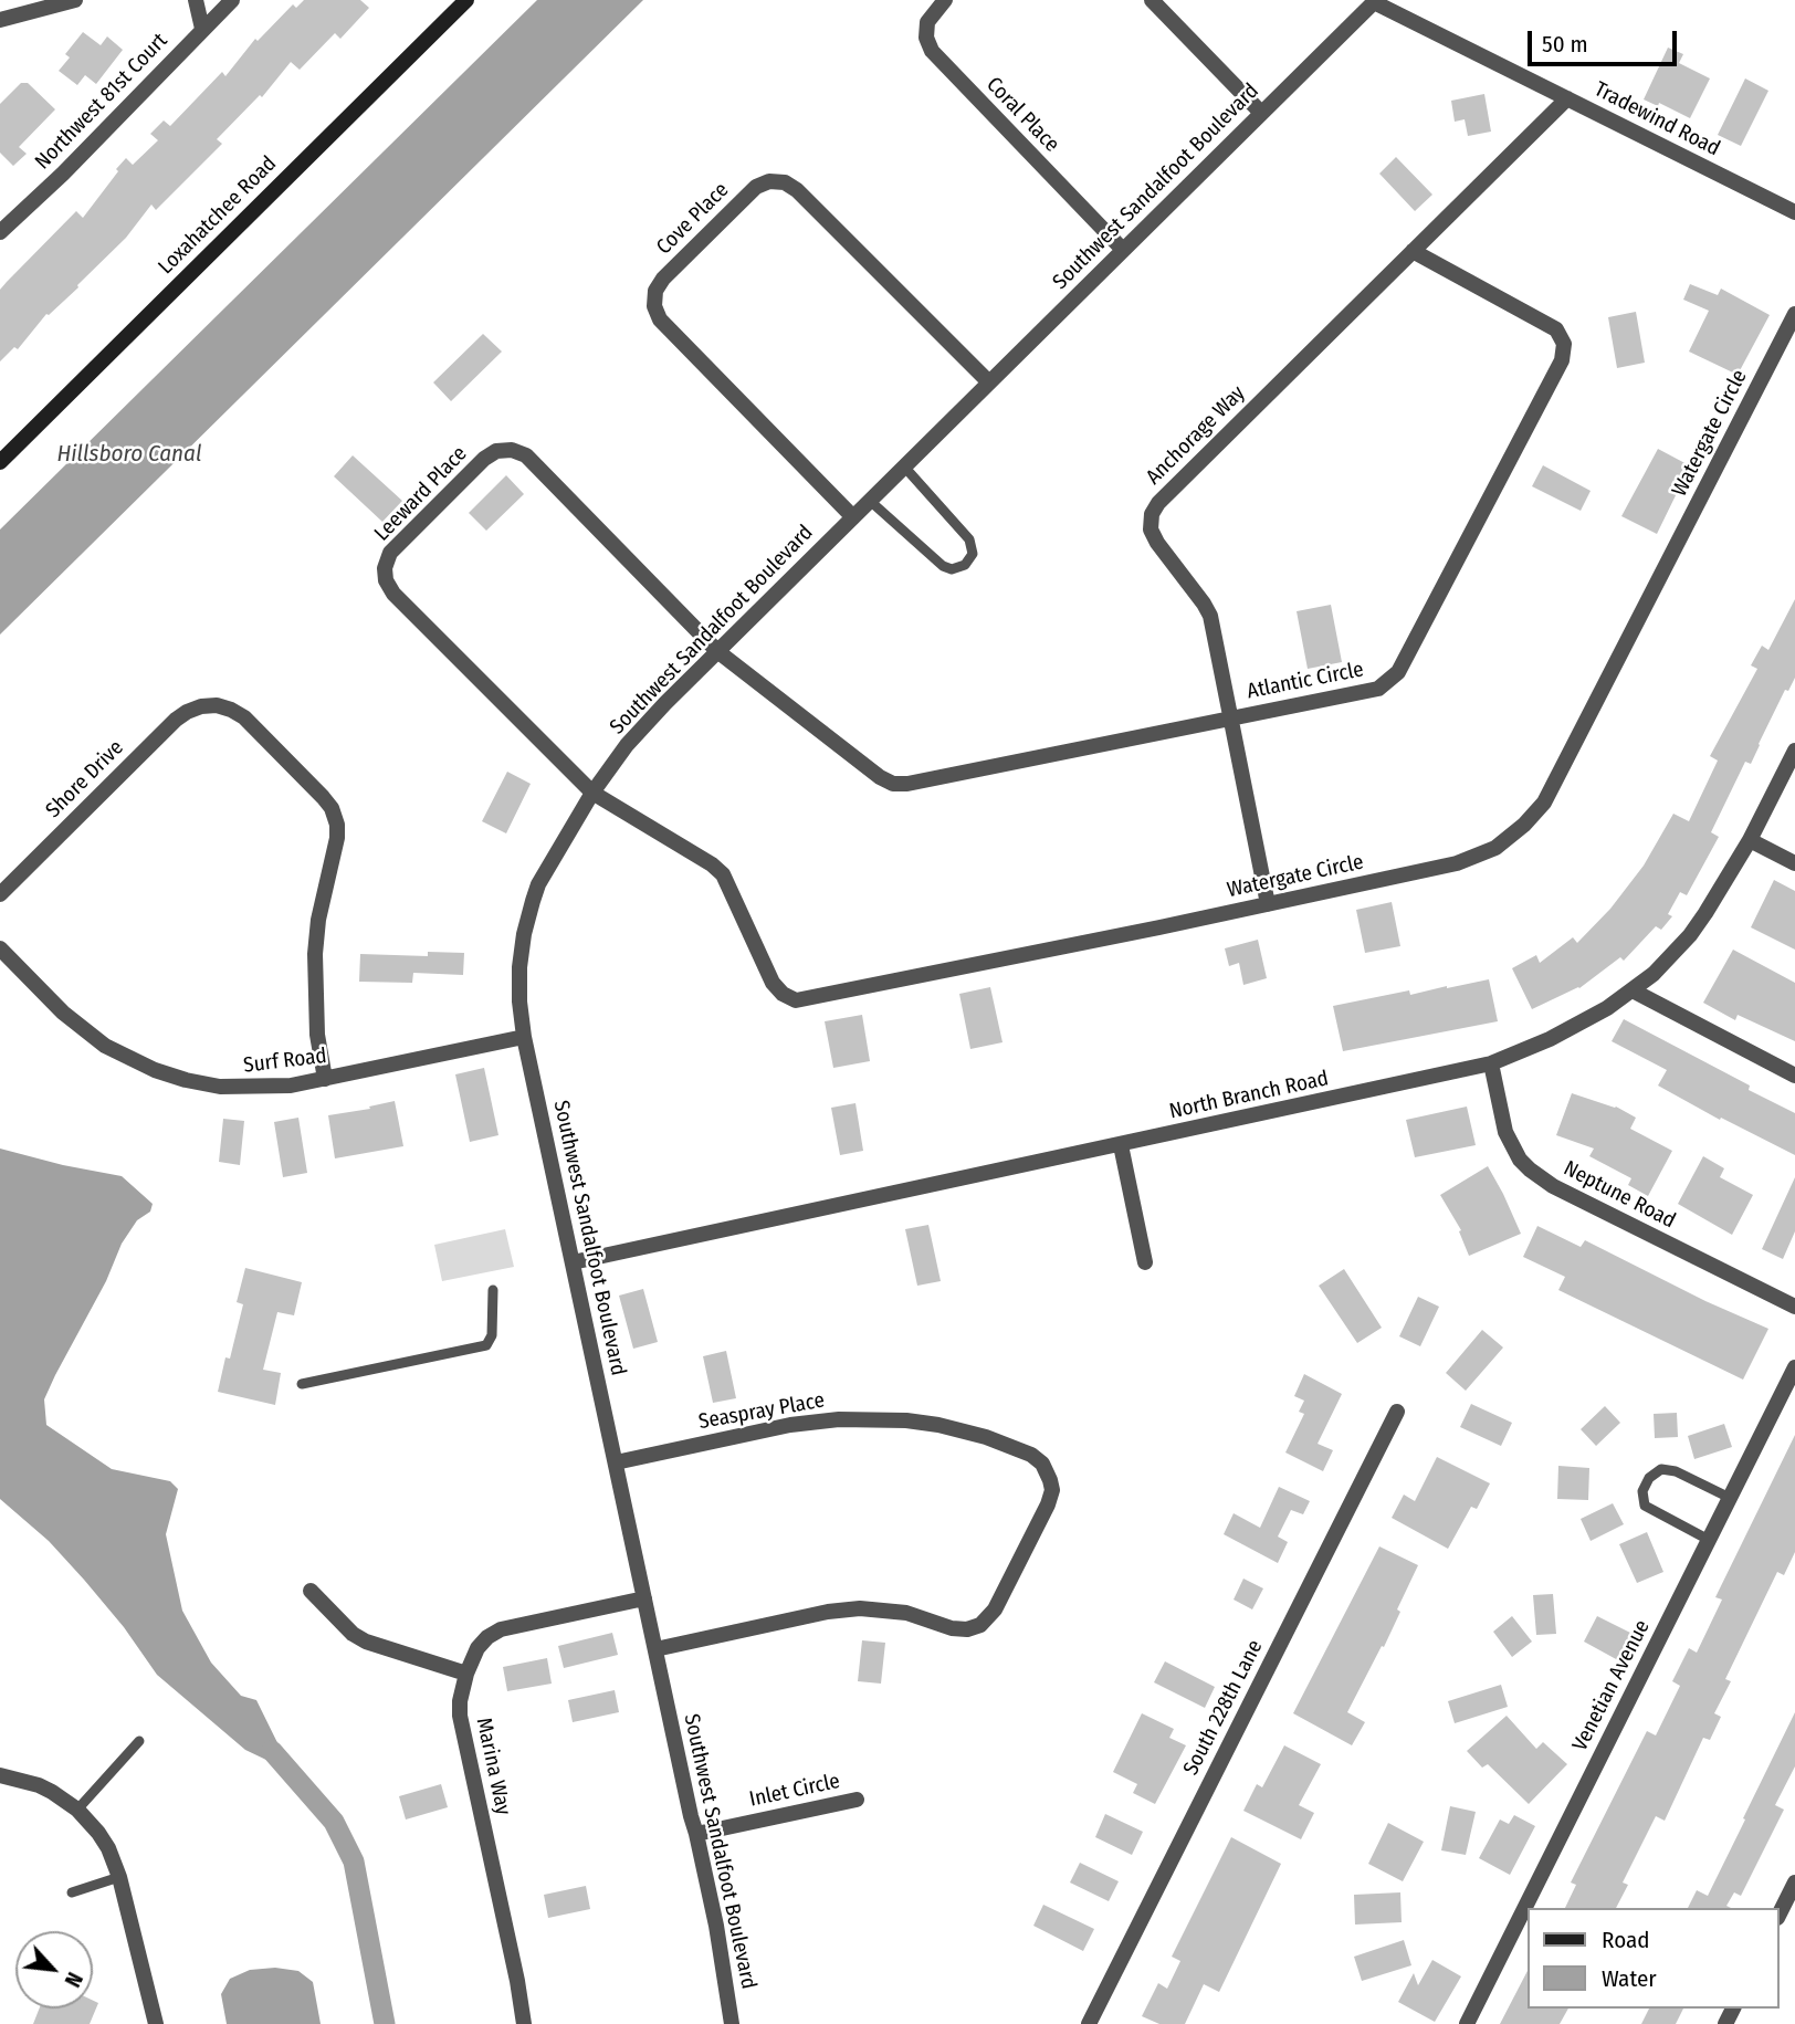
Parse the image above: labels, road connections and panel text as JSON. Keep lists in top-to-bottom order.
{
  "streets": {
    "main road": ["Loxahatchee Road"],
    "street": [
      "Northwest 81st Court",
      "Coral Place",
      "Tradewind Road",
      "Southwest Sandalfoot Boulevard",
      "Cove Place",
      "Watergate Circle",
      "Anchorage Way",
      "Leeward Place",
      "Atlantic Circle",
      "Shore Drive",
      "Surf Road",
      "North Branch Road",
      "Neptune Road",
      "Seaspray Place",
      "Venetian Avenue",
      "South 228th Lane",
      "Marina Way",
      "Inlet Circle"
    ]
  },
  "crossings": [
    ["Coral Place", "Southwest Sandalfoot Boulevard"],
    ["Tradewind Road", "Southwest Sandalfoot Boulevard"],
    ["Tradewind Road", "Anchorage Way"],
    ["Southwest Sandalfoot Boulevard", "Cove Place"],
    ["Southwest Sandalfoot Boulevard", "Watergate Circle"],
    ["Southwest Sandalfoot Boulevard", "Leeward Place"],
    ["Southwest Sandalfoot Boulevard", "Atlantic Circle"],
    ["Southwest Sandalfoot Boulevard", "Surf Road"],
    ["Southwest Sandalfoot Boulevard", "North Branch Road"],
    ["Southwest Sandalfoot Boulevard", "Seaspray Place"],
    ["Southwest Sandalfoot Boulevard", "Marina Way"],
    ["Southwest Sandalfoot Boulevard", "Inlet Circle"],
    ["Watergate Circle", "Anchorage Way"],
    ["Watergate Circle", "Leeward Place"],
    ["Anchorage Way", "Atlantic Circle"],
    ["Leeward Place", "Atlantic Circle"],
    ["Shore Drive", "Surf Road"],
    ["North Branch Road", "Neptune Road"]
  ],
  "water": ["Hillsboro Canal"],
  "legend": ["Road", "Water"],
  "scale_bar": "50 m",
  "north": "bottom right"
}
